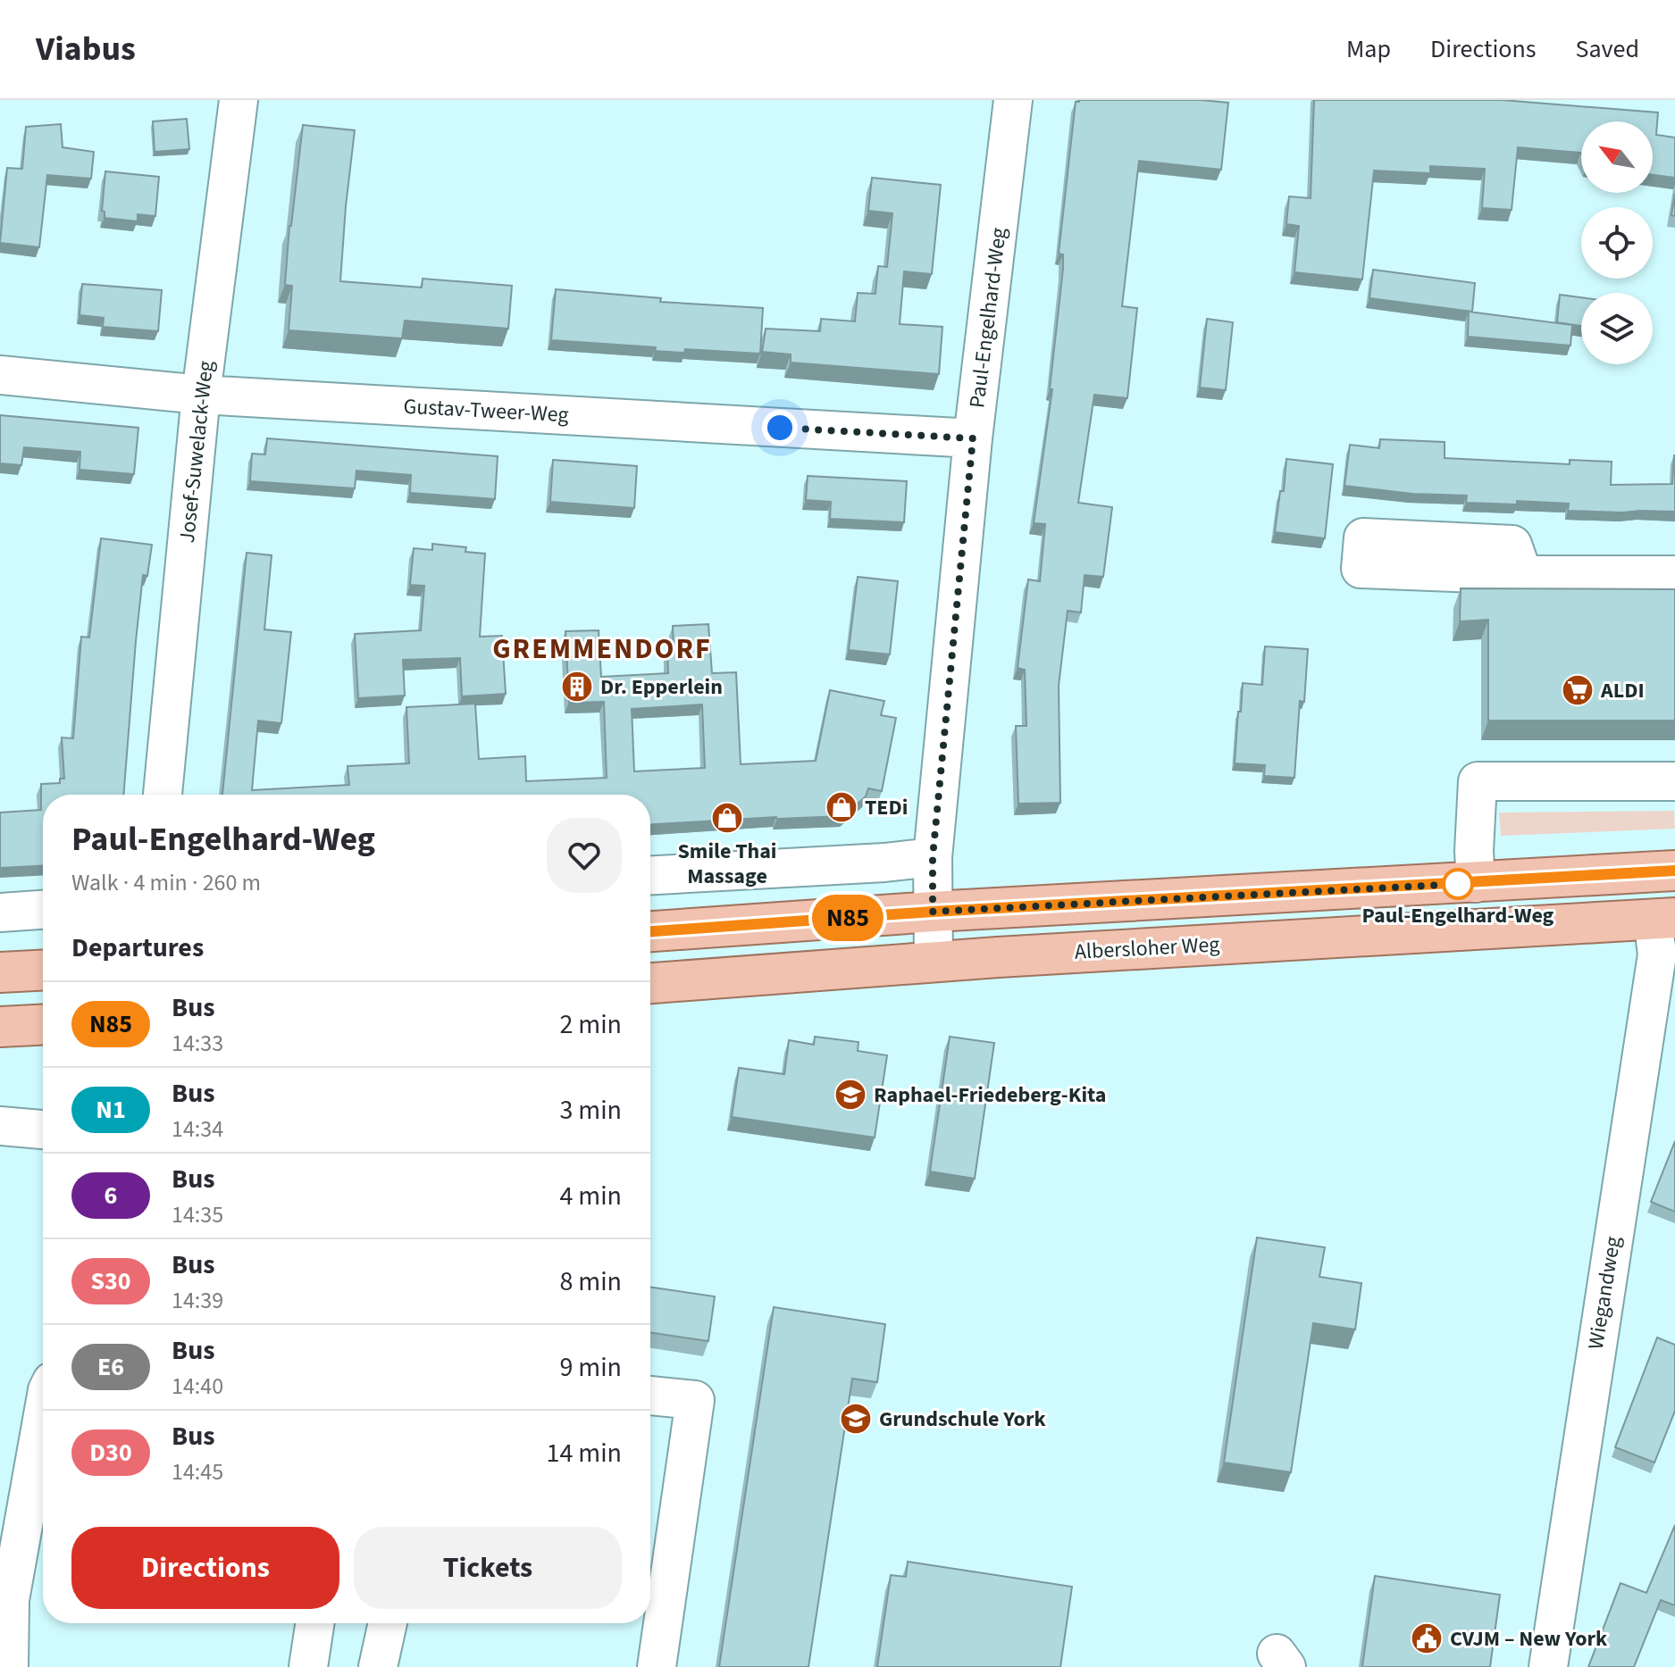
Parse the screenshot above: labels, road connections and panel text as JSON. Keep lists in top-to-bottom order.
{
  "streets": {
    "main road": ["Albersloher Weg"],
    "street": [
      "Paul-Engelhard-Weg",
      "Gustav-Tweer-Weg",
      "Josef-Suwelack-Weg",
      "Wiegandweg"
    ]
  },
  "crossings": [
    ["Paul-Engelhard-Weg", "Gustav-Tweer-Weg"],
    ["Paul-Engelhard-Weg", "Albersloher Weg"],
    ["Gustav-Tweer-Weg", "Josef-Suwelack-Weg"],
    ["Albersloher Weg", "Wiegandweg"]
  ],
  "districts": ["GREMMENDORF"],
  "places": {
    "building": ["Dr. Epperlein"],
    "supermarket": ["ALDI"],
    "shop": ["TEDi", "Smile Thai Massage"],
    "other": ["Paul-Engelhard-Weg"],
    "school or university": ["Raphael-Friedeberg-Kita", "Grundschule York"],
    "public building": ["CVJM – New York"]
  },
  "lines": ["bus line N85"],
  "north": "top left",
  "page": {
    "header": "Viabus",
    "nav": ["Map", "Directions", "Saved"],
    "on_map": "N85",
    "heading": [
      ["Paul-Engelhard-Weg", "Walk · 4 min · 260 m"],
      "Departures"
    ],
    "list": [
      {
        "mark": "N85",
        "name": "Bus",
        "note": "14:33",
        "value": "2 min"
      },
      {
        "mark": "N1",
        "name": "Bus",
        "note": "14:34",
        "value": "3 min"
      },
      {
        "mark": "6",
        "name": "Bus",
        "note": "14:35",
        "value": "4 min"
      },
      {
        "mark": "S30",
        "name": "Bus",
        "note": "14:39",
        "value": "8 min"
      },
      {
        "mark": "E6",
        "name": "Bus",
        "note": "14:40",
        "value": "9 min"
      },
      {
        "mark": "D30",
        "name": "Bus",
        "note": "14:45",
        "value": "14 min"
      }
    ],
    "buttons": ["Directions", "Tickets"]
  }
}
